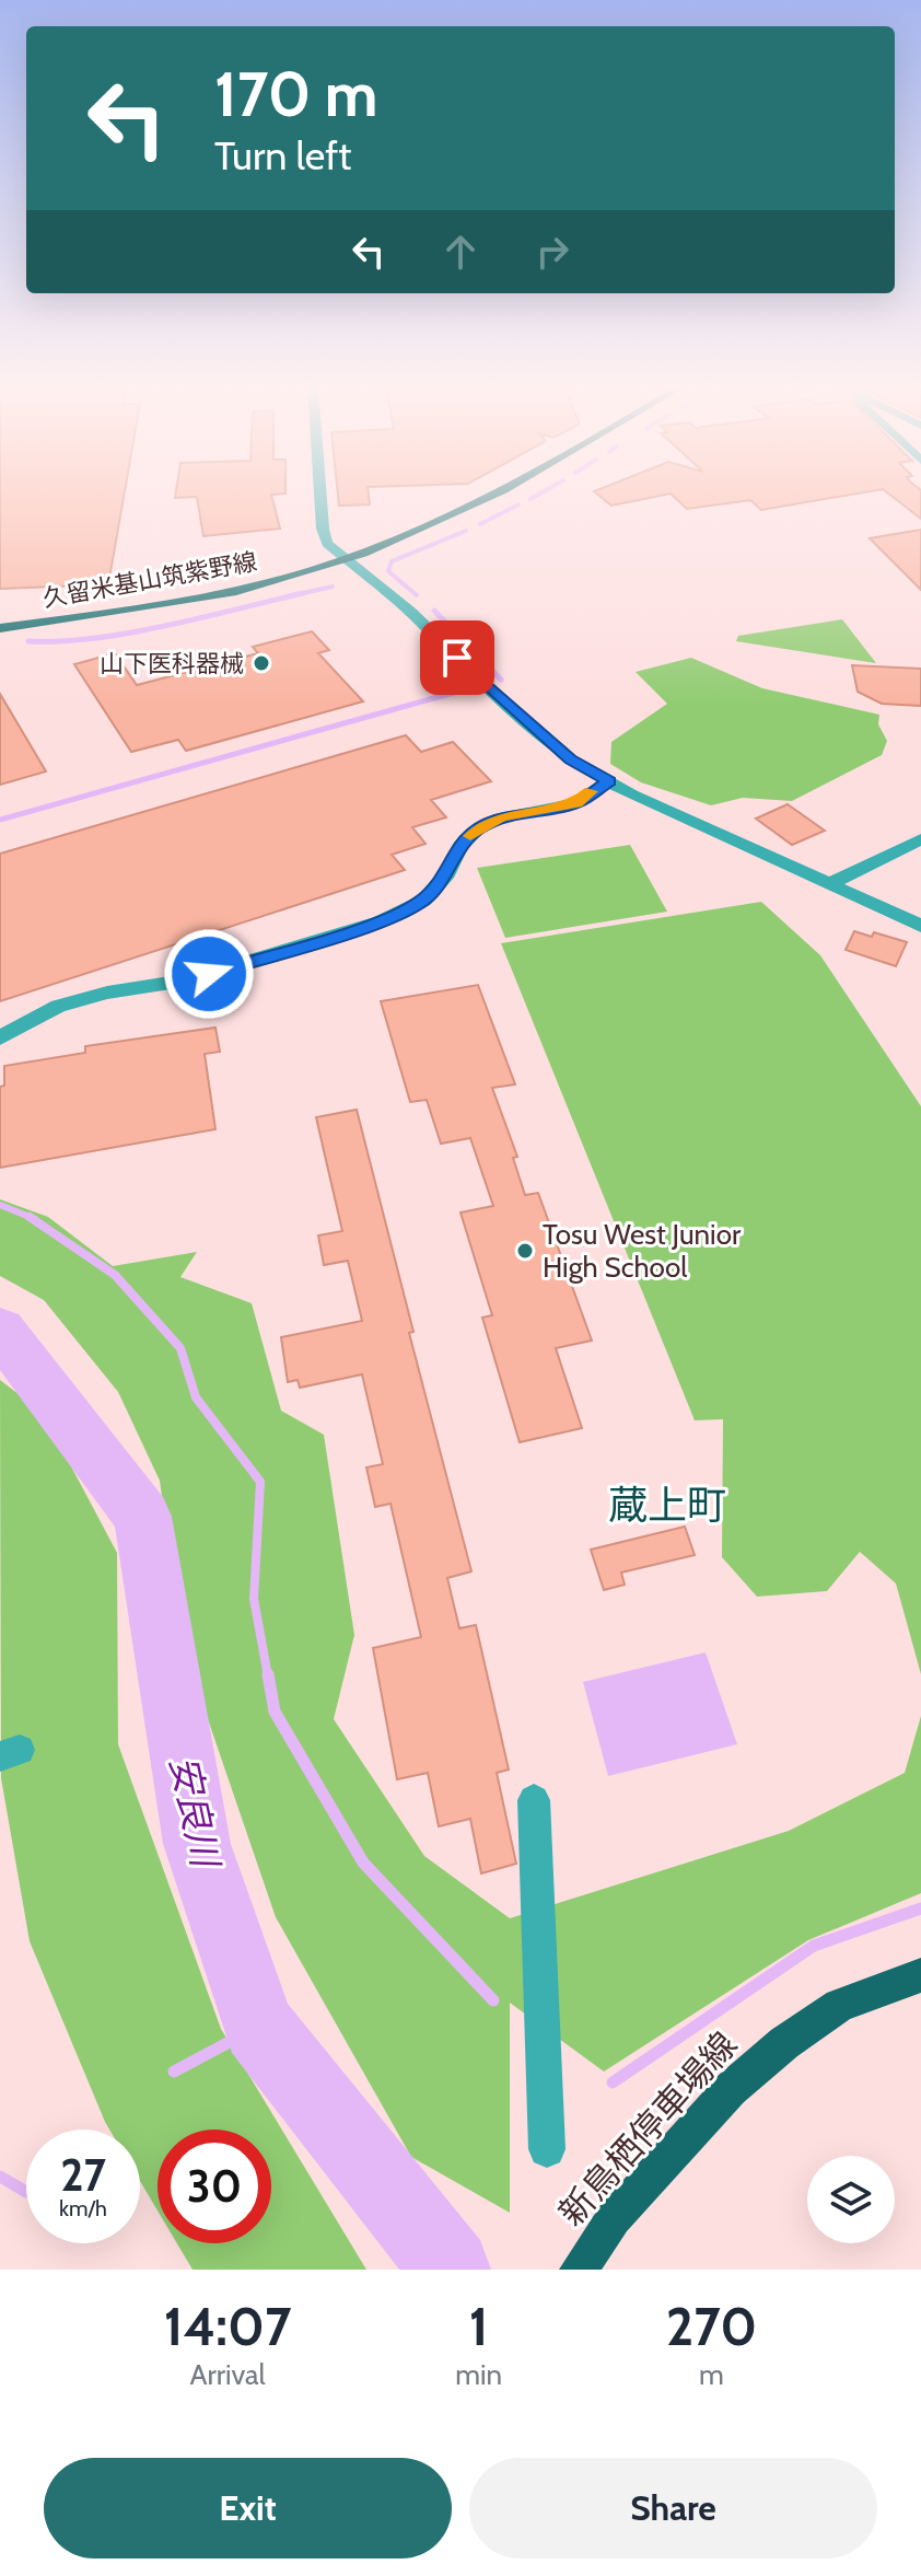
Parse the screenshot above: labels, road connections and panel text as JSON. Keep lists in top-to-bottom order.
{
  "streets": {
    "main road": ["久留米基山筑紫野線", "新鳥栖停車場線"]
  },
  "districts": ["蔵上町"],
  "water": ["安良川"],
  "places": ["山下医科器械", "Tosu West Junior High School"],
  "page": {
    "turn": ["170 m", "Turn left"],
    "speed": "27 km/h",
    "limit": "30",
    "eta": [
      "14:07",
      "Arrival",
      "1",
      "min",
      "270",
      "m"
    ],
    "buttons": ["Exit", "Share"]
  }
}
